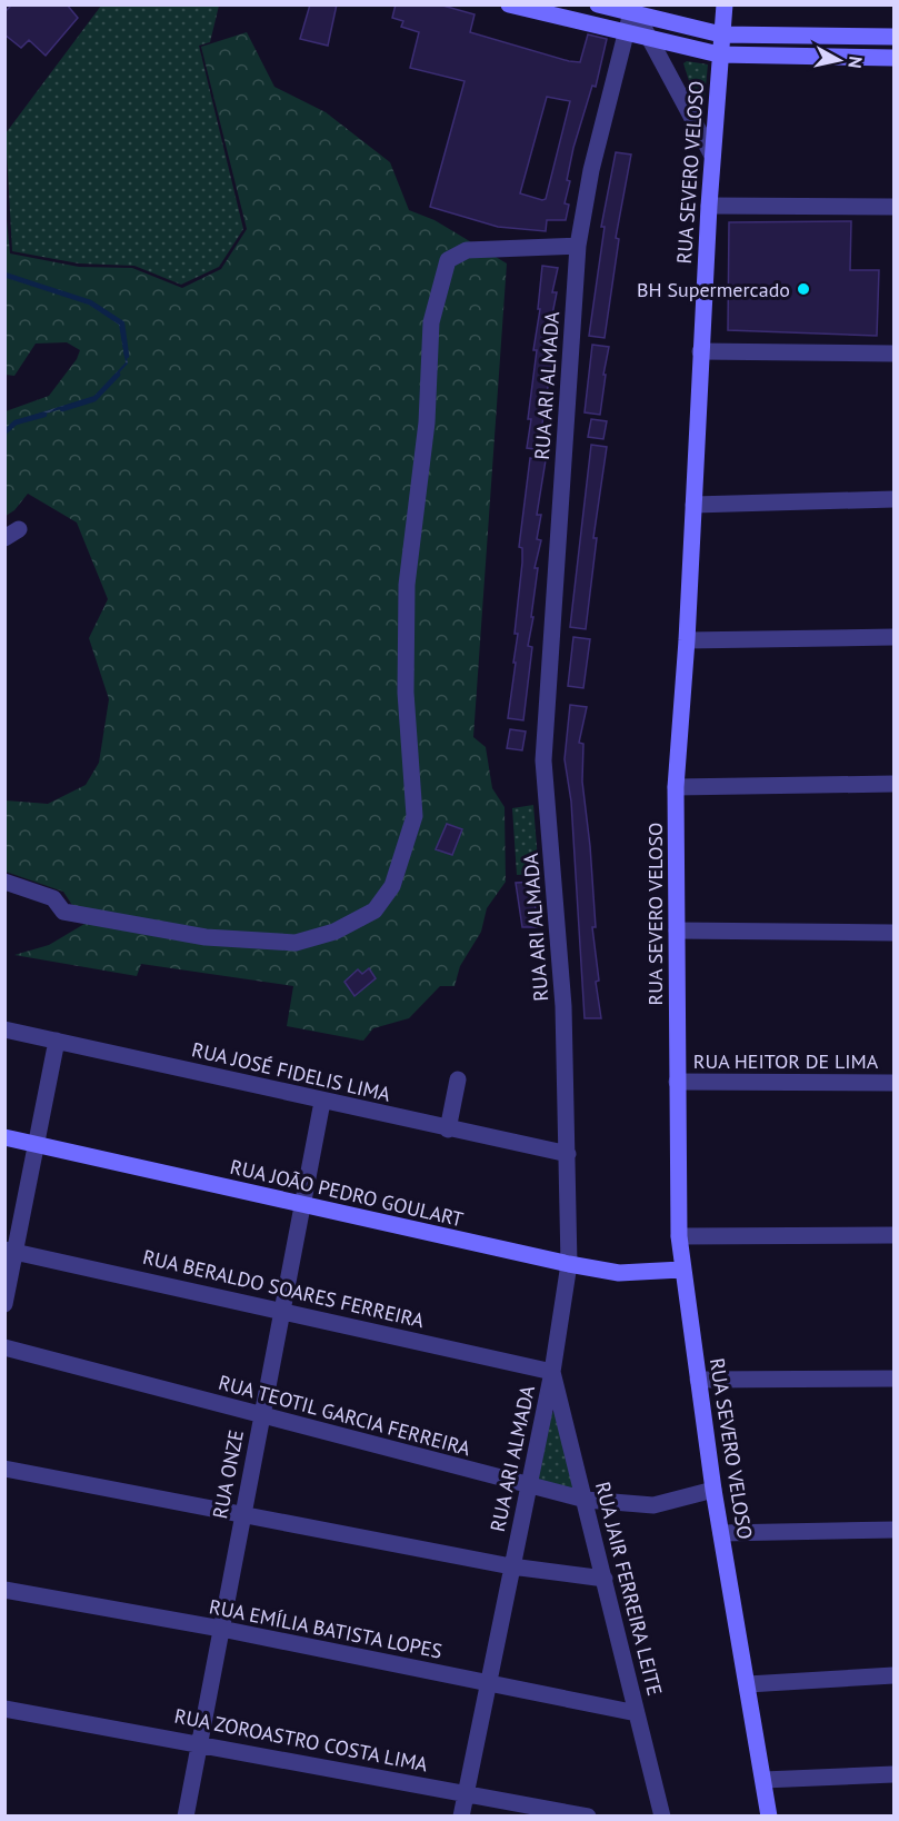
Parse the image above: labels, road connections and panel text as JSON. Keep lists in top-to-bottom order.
{
  "streets": {
    "street": [
      "RUA SEVERO VELOSO",
      "RUA ARI ALMADA",
      "RUA HEITOR DE LIMA",
      "RUA JOSÉ FIDELIS LIMA",
      "RUA JOÃO PEDRO GOULART",
      "RUA BERALDO SOARES FERREIRA",
      "RUA TEOTIL GARCIA FERREIRA",
      "RUA ONZE",
      "RUA JAIR FERREIRA LEITE",
      "RUA EMÍLIA BATISTA LOPES",
      "RUA ZOROASTRO COSTA LIMA"
    ]
  },
  "crossings": [
    ["RUA SEVERO VELOSO", "RUA HEITOR DE LIMA"],
    ["RUA SEVERO VELOSO", "RUA JOÃO PEDRO GOULART"],
    ["RUA SEVERO VELOSO", "RUA TEOTIL GARCIA FERREIRA"],
    ["RUA ARI ALMADA", "RUA JOSÉ FIDELIS LIMA"],
    ["RUA ARI ALMADA", "RUA JOÃO PEDRO GOULART"],
    ["RUA ARI ALMADA", "RUA BERALDO SOARES FERREIRA"],
    ["RUA ARI ALMADA", "RUA TEOTIL GARCIA FERREIRA"],
    ["RUA ARI ALMADA", "RUA JAIR FERREIRA LEITE"],
    ["RUA ARI ALMADA", "RUA EMÍLIA BATISTA LOPES"],
    ["RUA ARI ALMADA", "RUA ZOROASTRO COSTA LIMA"],
    ["RUA JOSÉ FIDELIS LIMA", "RUA ONZE"],
    ["RUA JOÃO PEDRO GOULART", "RUA ONZE"],
    ["RUA BERALDO SOARES FERREIRA", "RUA ONZE"],
    ["RUA BERALDO SOARES FERREIRA", "RUA JAIR FERREIRA LEITE"],
    ["RUA TEOTIL GARCIA FERREIRA", "RUA ONZE"],
    ["RUA TEOTIL GARCIA FERREIRA", "RUA JAIR FERREIRA LEITE"],
    ["RUA ONZE", "RUA EMÍLIA BATISTA LOPES"],
    ["RUA ONZE", "RUA ZOROASTRO COSTA LIMA"],
    ["RUA JAIR FERREIRA LEITE", "RUA EMÍLIA BATISTA LOPES"]
  ],
  "places": ["BH Supermercado"],
  "north": "right"
}
